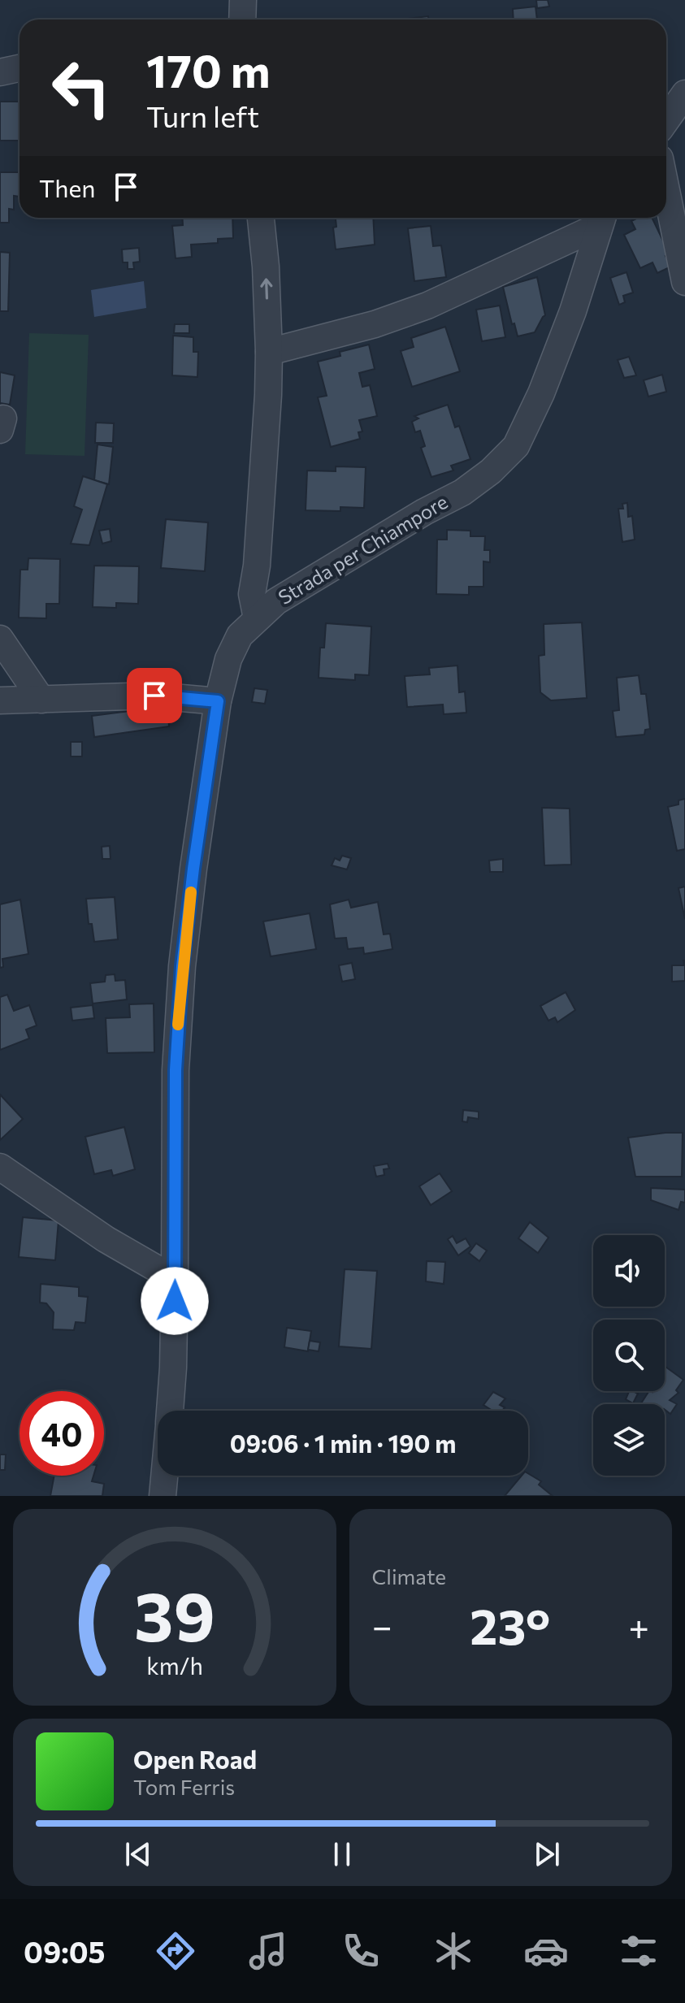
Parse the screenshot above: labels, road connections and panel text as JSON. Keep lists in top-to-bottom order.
{
  "streets": {
    "street": ["Strada per Chiampore"]
  },
  "page": {
    "turn": ["170 m", "Turn left"],
    "then": "Then",
    "limit": "40",
    "trip": "09:06 · 1 min · 190 m",
    "tile": "Climate",
    "heat": ["−", "23°", "+"],
    "song": ["Open Road", "Tom Ferris"],
    "tabs": "09:05",
    "gauge": ["39", "km/h"]
  }
}
